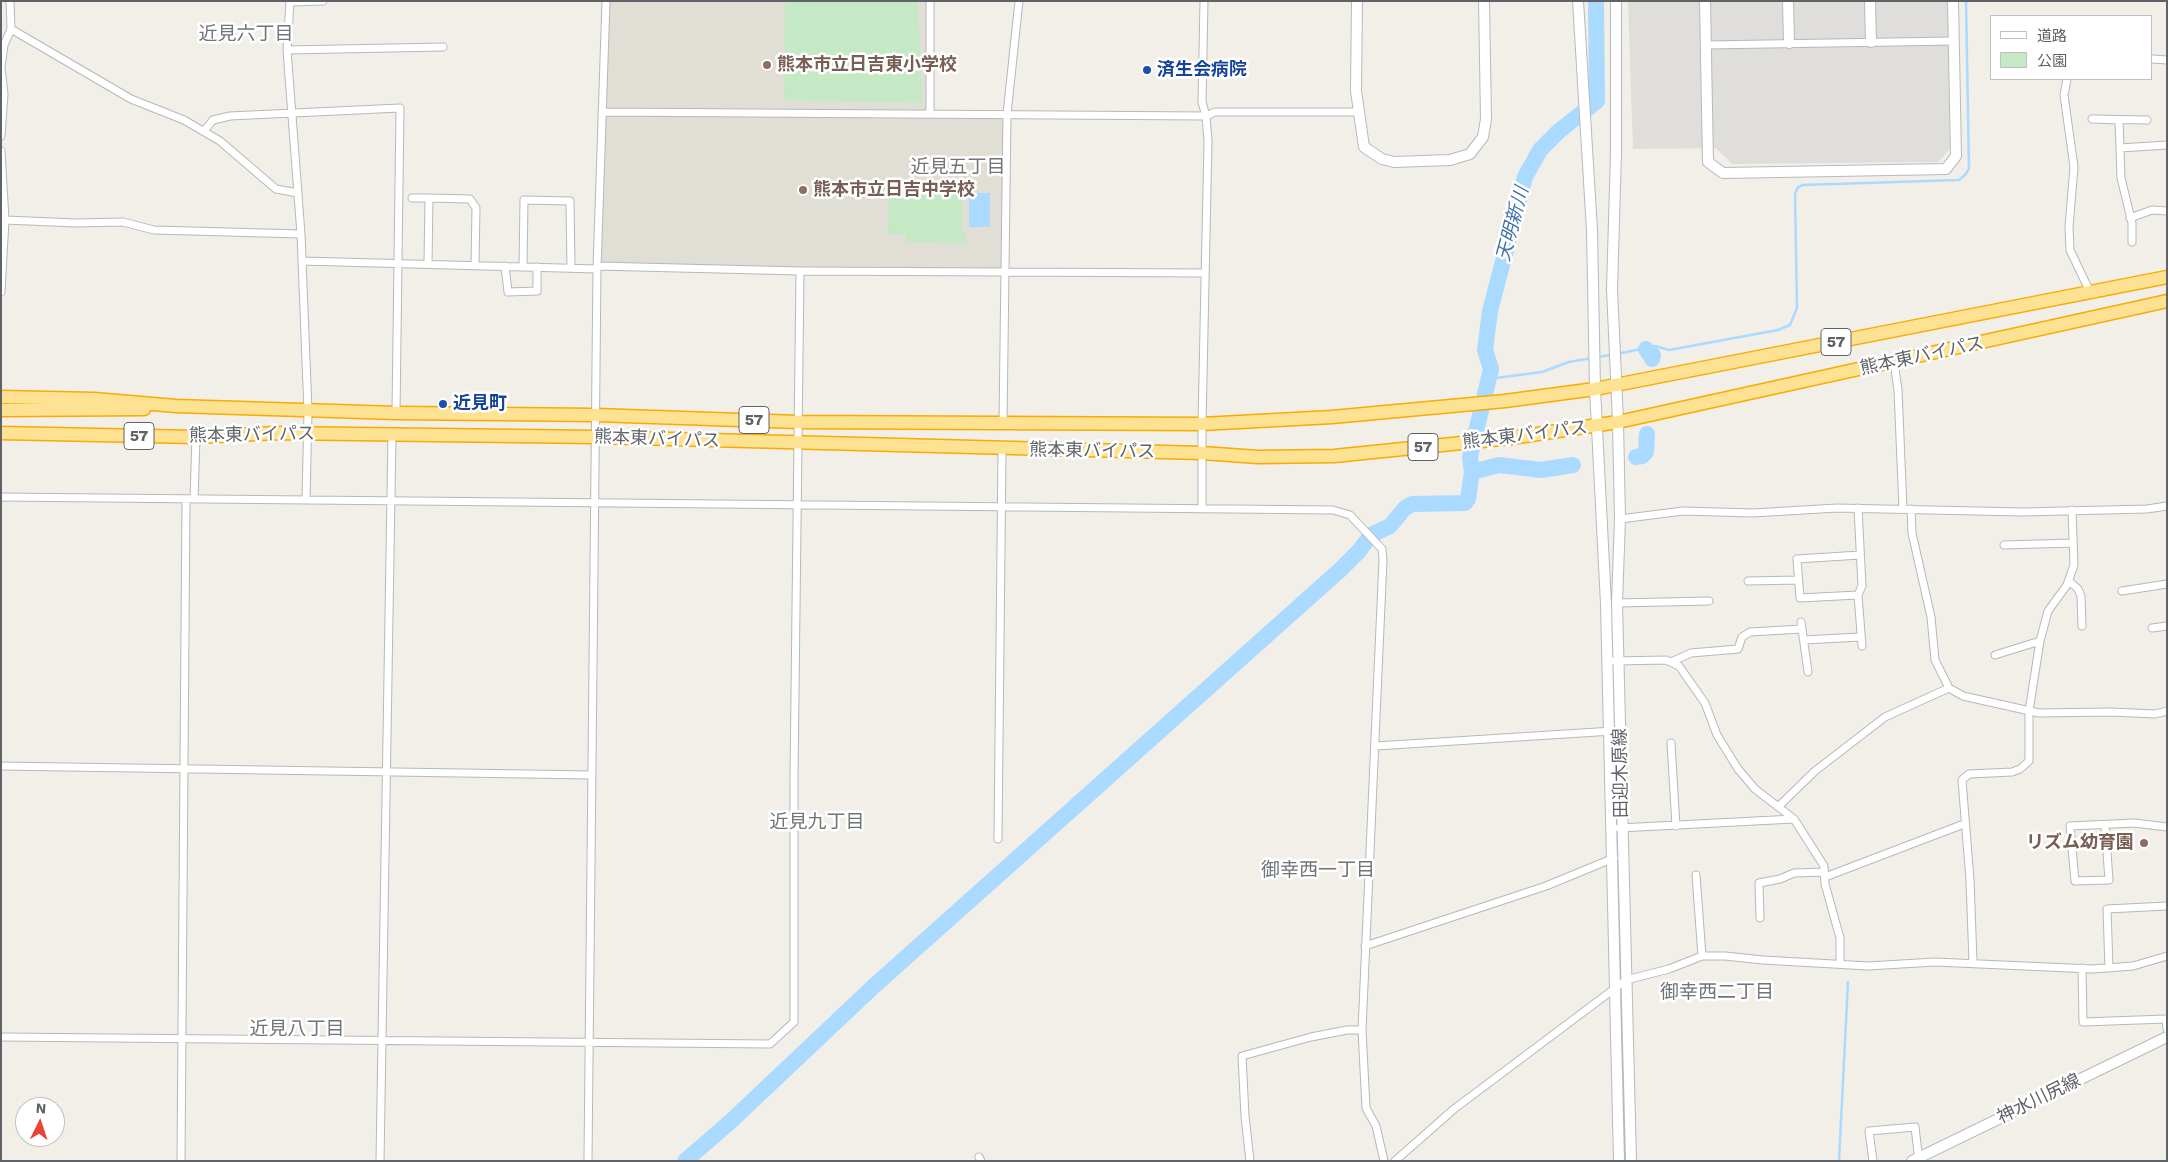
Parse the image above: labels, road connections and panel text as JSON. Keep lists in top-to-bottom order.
{
  "streets": {
    "highway": ["57", "熊本東バイパス"],
    "street": ["田迎木原線", "神水川尻線"]
  },
  "crossings": [
    ["熊本東バイパス", "田迎木原線"]
  ],
  "districts": [
    "近見六丁目",
    "近見五丁目",
    "近見九丁目",
    "御幸西一丁目",
    "御幸西二丁目",
    "近見八丁目"
  ],
  "water": ["天明新川"],
  "places": [
    "熊本市立日吉東小学校",
    "済生会病院",
    "熊本市立日吉中学校",
    "近見町",
    "リズム幼育園"
  ],
  "legend": ["道路", "公園"],
  "north": "top"
}
